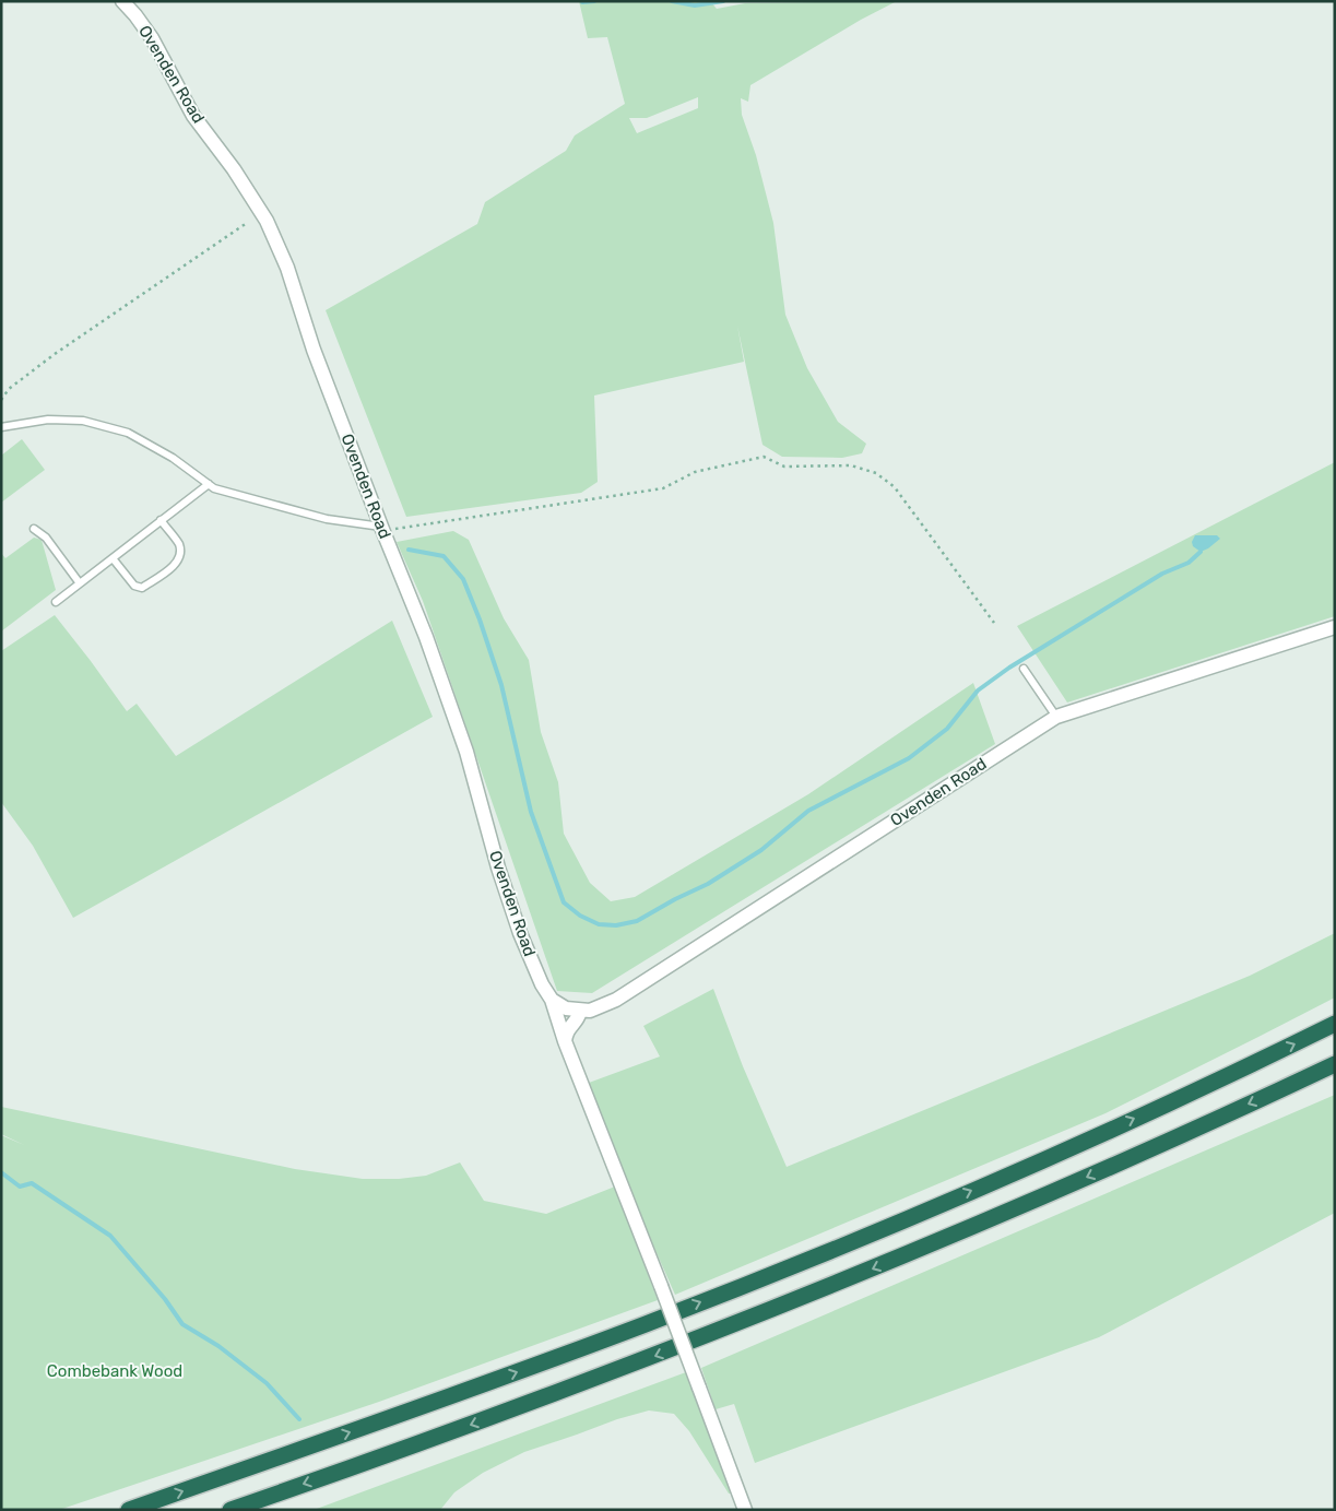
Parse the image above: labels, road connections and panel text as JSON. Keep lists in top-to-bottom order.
{
  "streets": {
    "street": ["Ovenden Road"]
  },
  "parks": ["Combebank Wood"]
}
